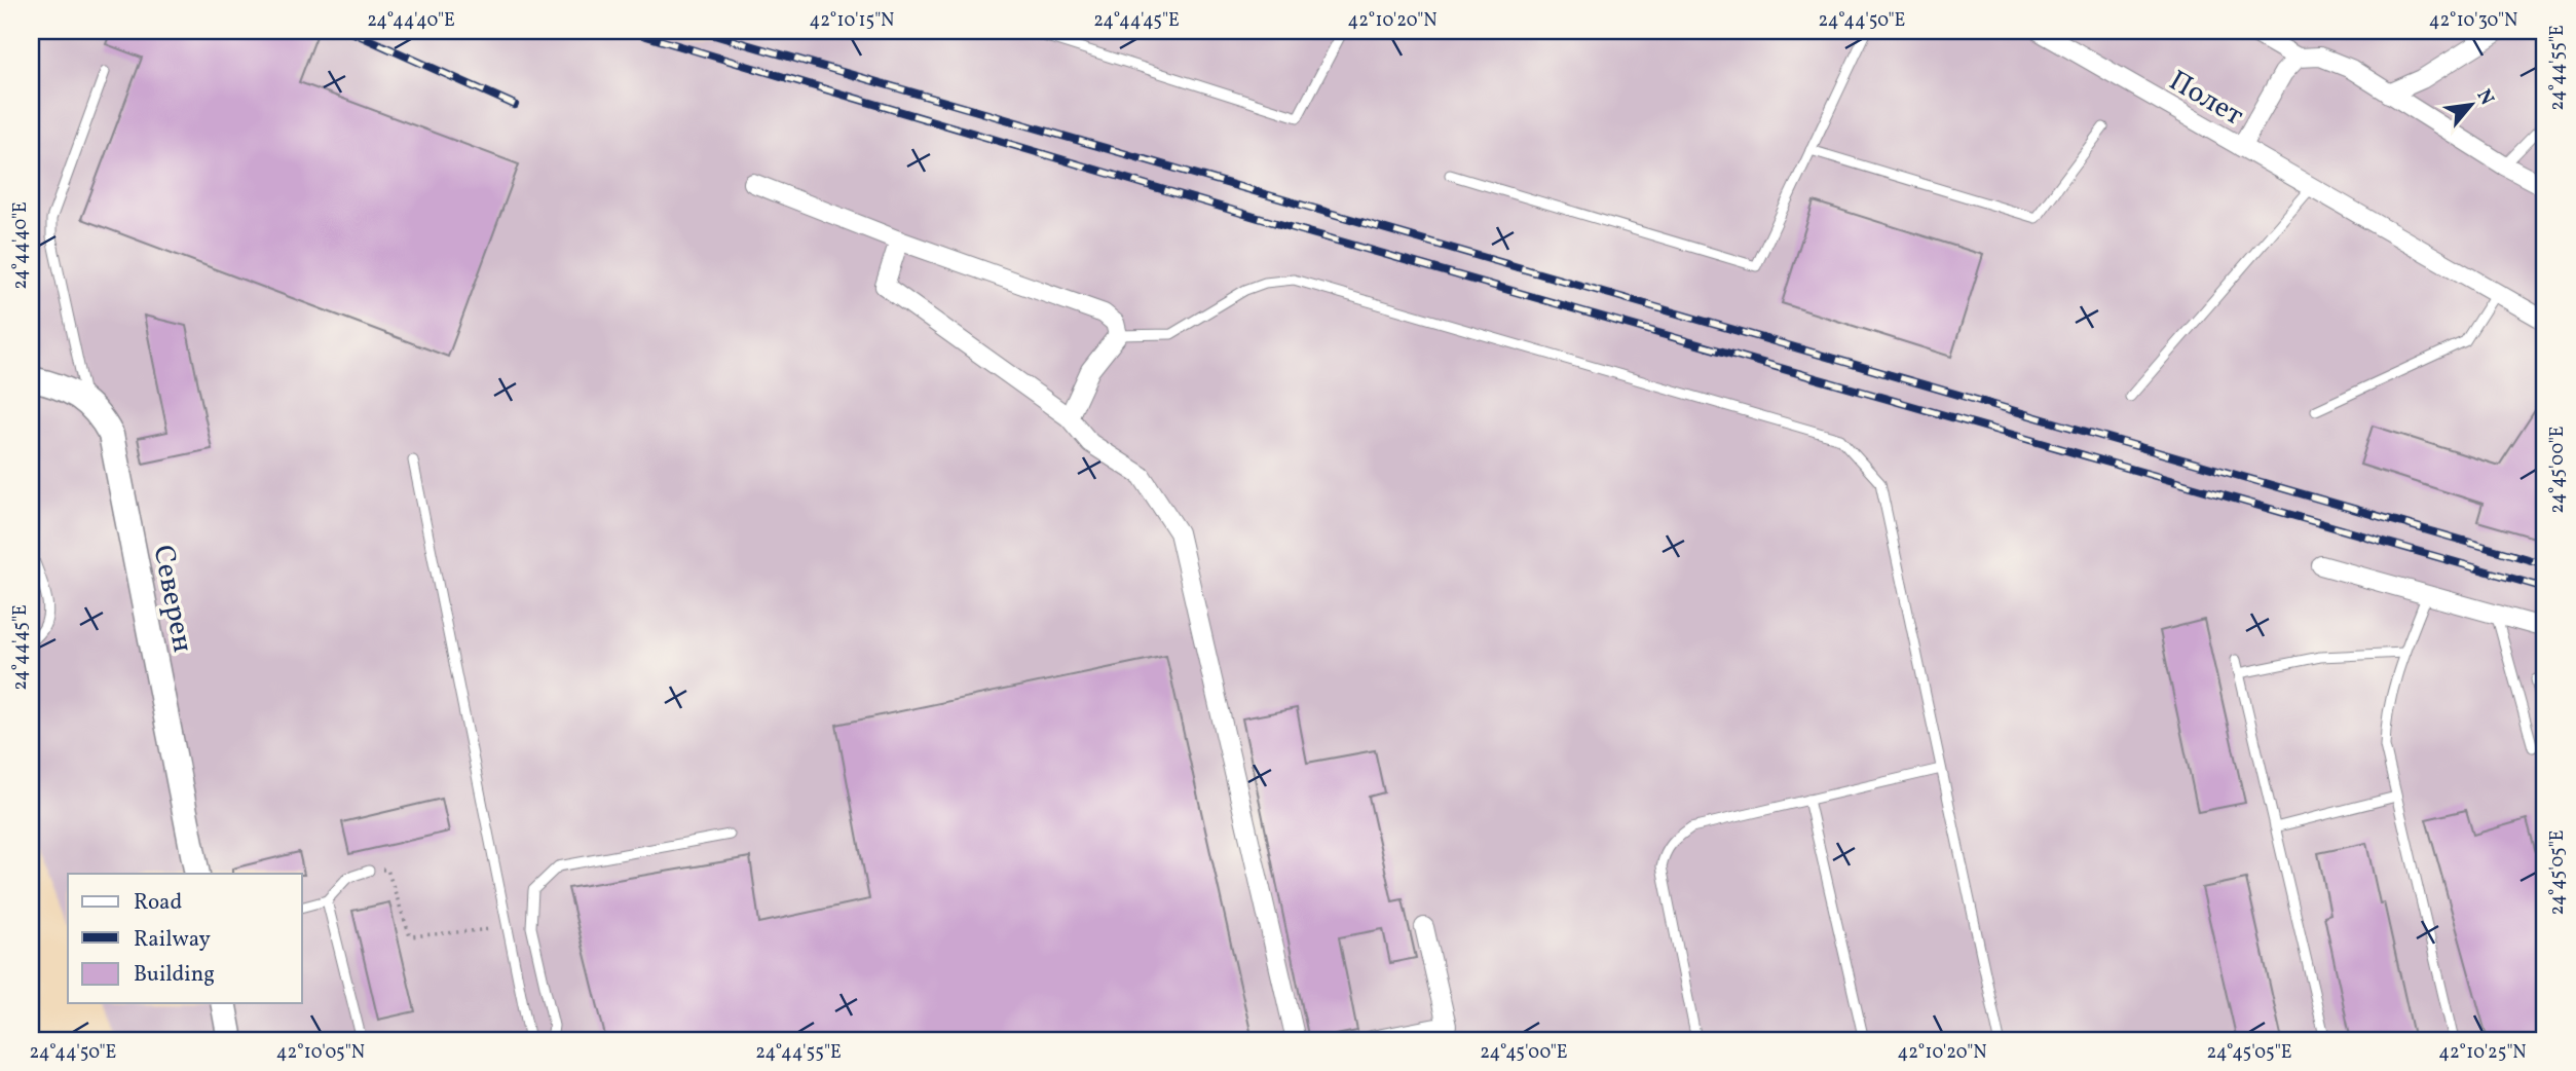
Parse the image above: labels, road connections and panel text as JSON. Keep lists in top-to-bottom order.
{
  "streets": {
    "main road": ["Северен"],
    "street": ["Полет"]
  },
  "legend": ["Road", "Railway", "Building"],
  "north": "top right",
  "coordinates": [
    "24°44'40\"E",
    "42°10'15\"N",
    "24°44'45\"E",
    "42°10'20\"N",
    "24°44'50\"E",
    "42°10'30\"N",
    "24°44'55\"E",
    "24°45'00\"E",
    "24°45'05\"E",
    "42°10'05\"N",
    "42°10'25\"N"
  ]
}
